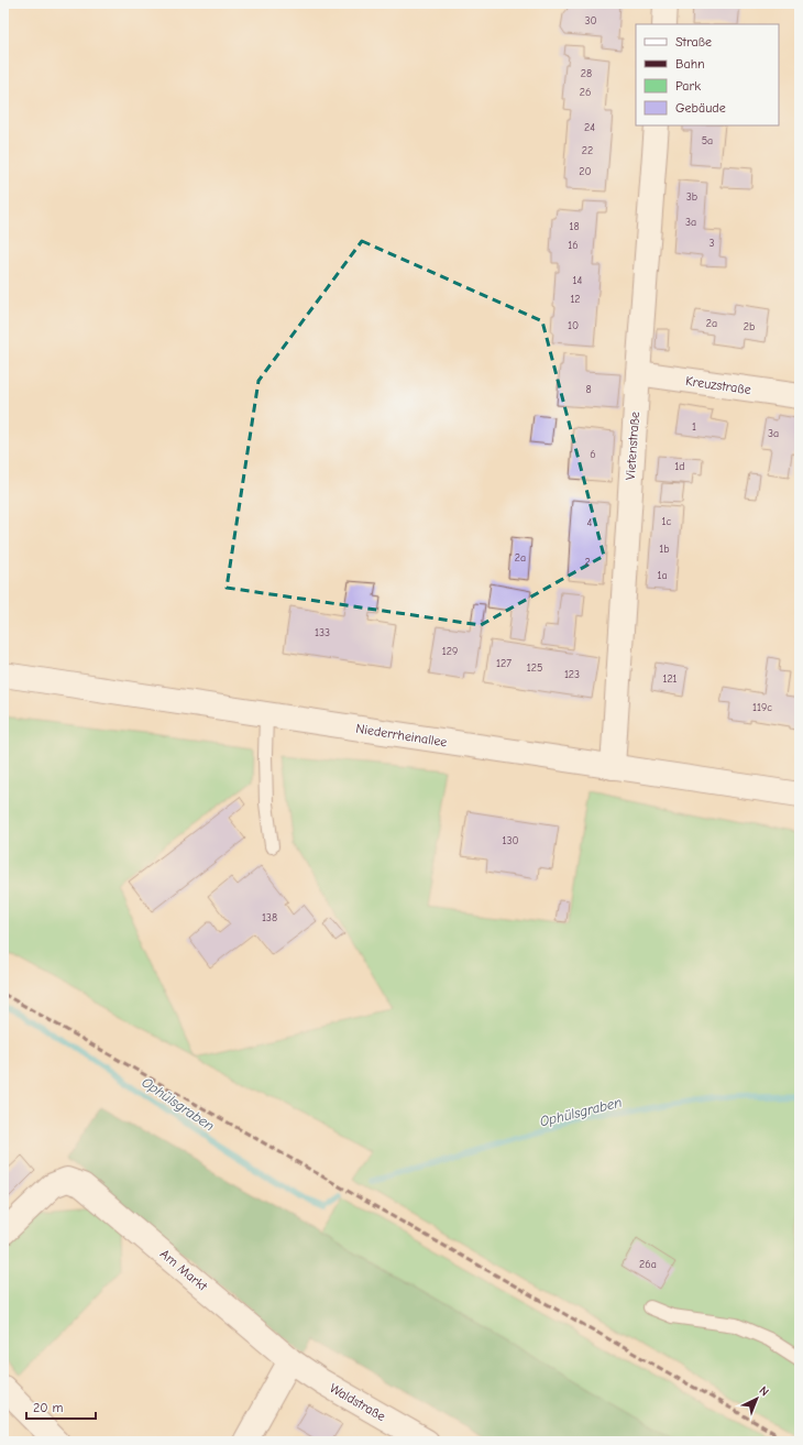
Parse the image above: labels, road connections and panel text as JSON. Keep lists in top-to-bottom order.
{
  "streets": {
    "street": [
      "Kreuzstraße",
      "Vietenstraße",
      "Niederrheinallee",
      "Am Markt",
      "Waldstraße"
    ]
  },
  "crossings": [
    ["Kreuzstraße", "Vietenstraße"],
    ["Vietenstraße", "Niederrheinallee"],
    ["Am Markt", "Waldstraße"]
  ],
  "water": ["Ophülsgraben"],
  "house_numbers": [
    "30",
    "28",
    "26",
    "24",
    "5a",
    "22",
    "20",
    "3b",
    "3a",
    "18",
    "3",
    "16",
    "14",
    "12",
    "2a",
    "10",
    "2b",
    "8",
    "1",
    "3a",
    "6",
    "1d",
    "1c",
    "4",
    "1b",
    "2a",
    "2",
    "1a",
    "133",
    "129",
    "127",
    "125",
    "123",
    "121",
    "119c",
    "130",
    "138",
    "26a"
  ],
  "legend": [
    "Straße",
    "Bahn",
    "Park",
    "Gebäude"
  ],
  "scale_bar": "20 m",
  "north": "top right"
}
